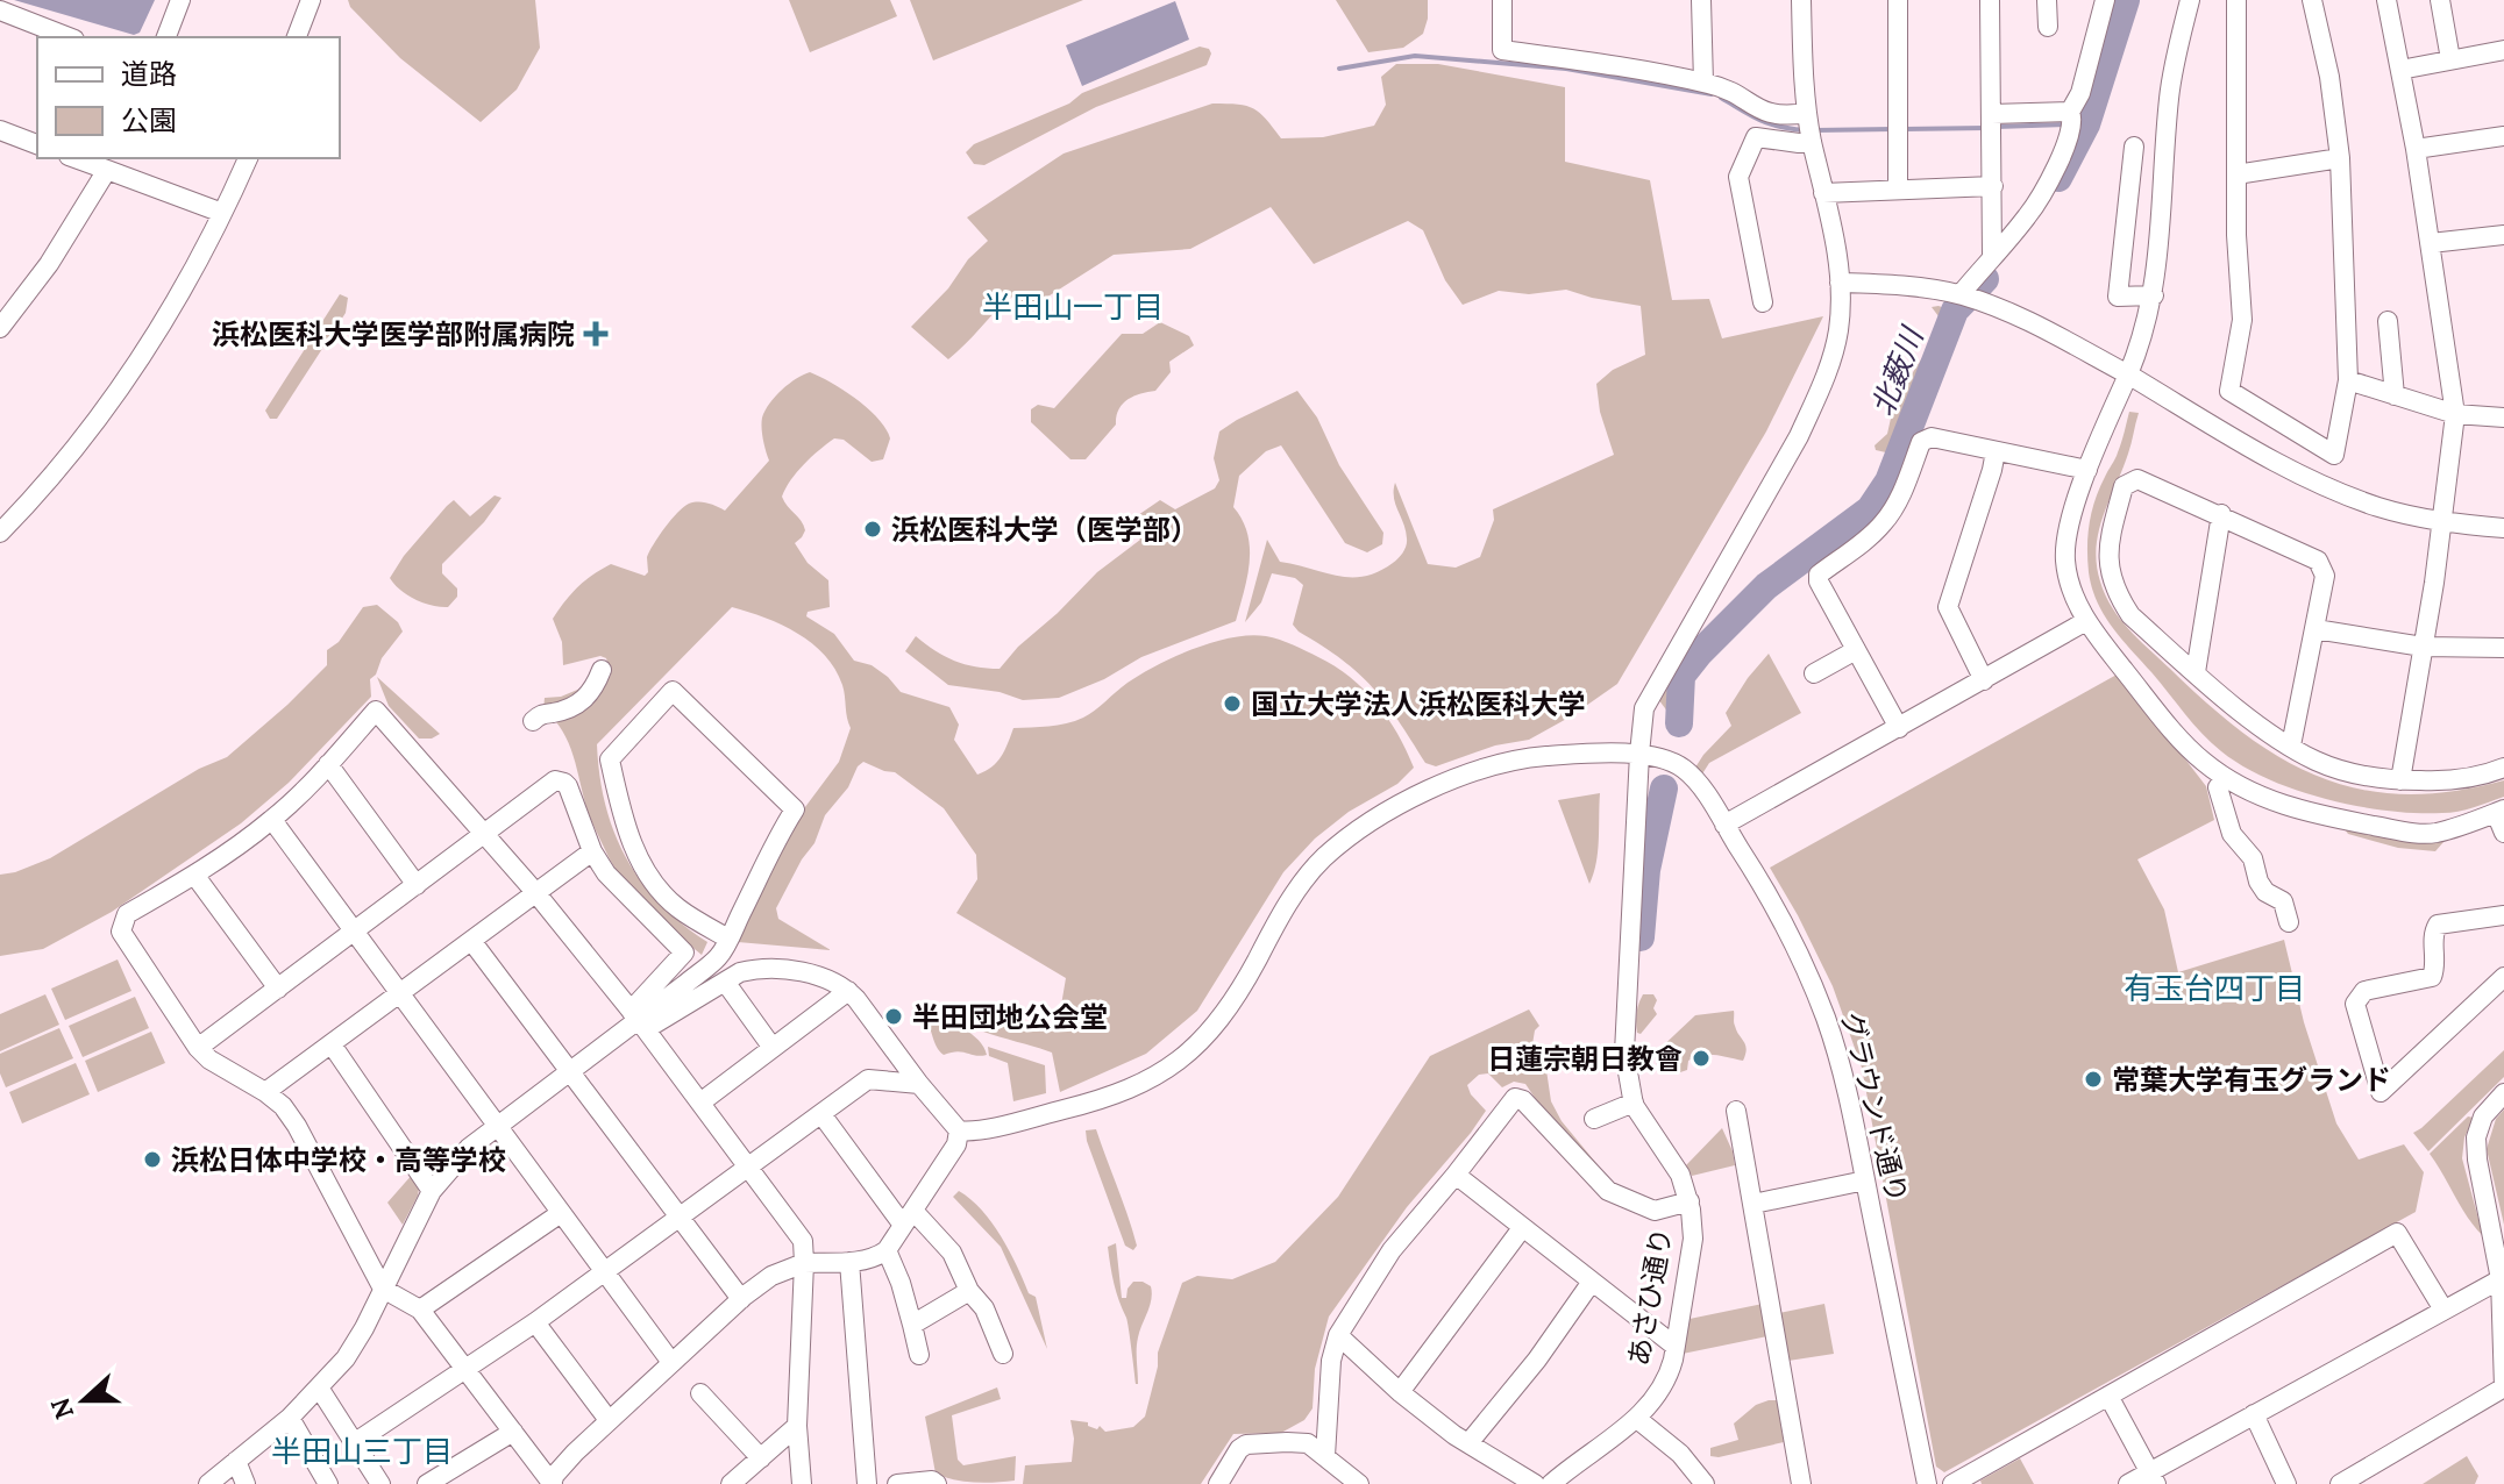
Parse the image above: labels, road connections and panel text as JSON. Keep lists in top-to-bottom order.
{
  "streets": {
    "street": ["グラウンド通り", "あさひ通り"]
  },
  "crossings": [
    ["グラウンド通り", "あさひ通り"]
  ],
  "districts": ["半田山一丁目", "有玉台四丁目", "半田山三丁目"],
  "water": ["北薮川"],
  "places": {
    "health": ["浜松医科大学医学部附属病院"],
    "other": [
      "浜松医科大学（医学部）",
      "国立大学法人浜松医科大学",
      "半田団地公会堂",
      "日蓮宗朝日教會",
      "常葉大学有玉グランド",
      "浜松日体中学校・高等学校"
    ]
  },
  "legend": ["道路", "公園"],
  "north": "left"
}
